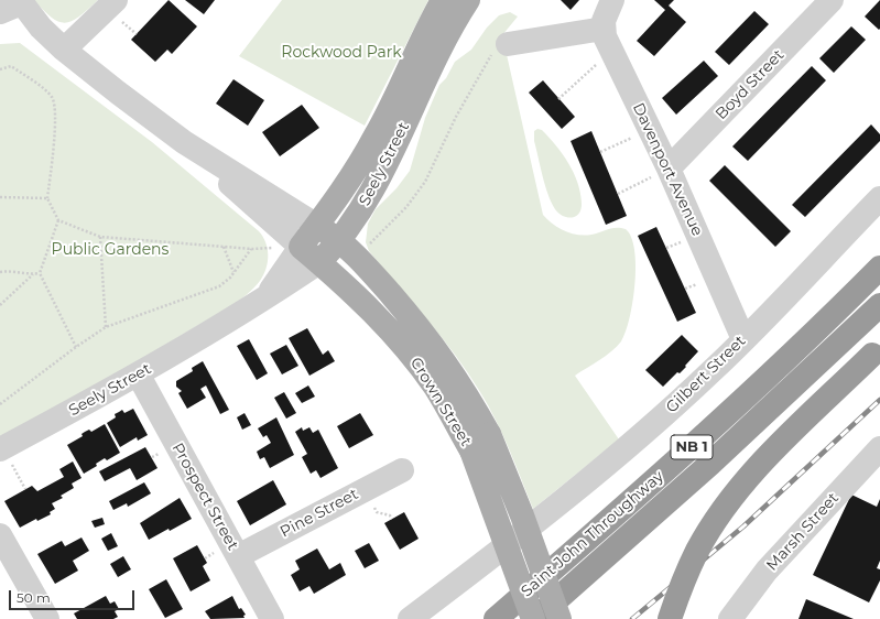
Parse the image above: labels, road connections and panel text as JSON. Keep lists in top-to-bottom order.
{
  "streets": {
    "highway": ["NB 1", "Saint John Throughway"],
    "main road": ["Seely Street", "Crown Street"],
    "street": [
      "Boyd Street",
      "Davenport Avenue",
      "Gilbert Street",
      "Prospect Street",
      "Pine Street",
      "Marsh Street"
    ]
  },
  "crossings": [
    ["Boyd Street", "Davenport Avenue"],
    ["Seely Street", "Crown Street"],
    ["Seely Street", "Prospect Street"],
    ["Davenport Avenue", "Gilbert Street"],
    ["Crown Street", "Saint John Throughway"],
    ["Prospect Street", "Pine Street"]
  ],
  "parks": ["Rockwood Park", "Public Gardens"],
  "scale_bar": "50 m"
}
